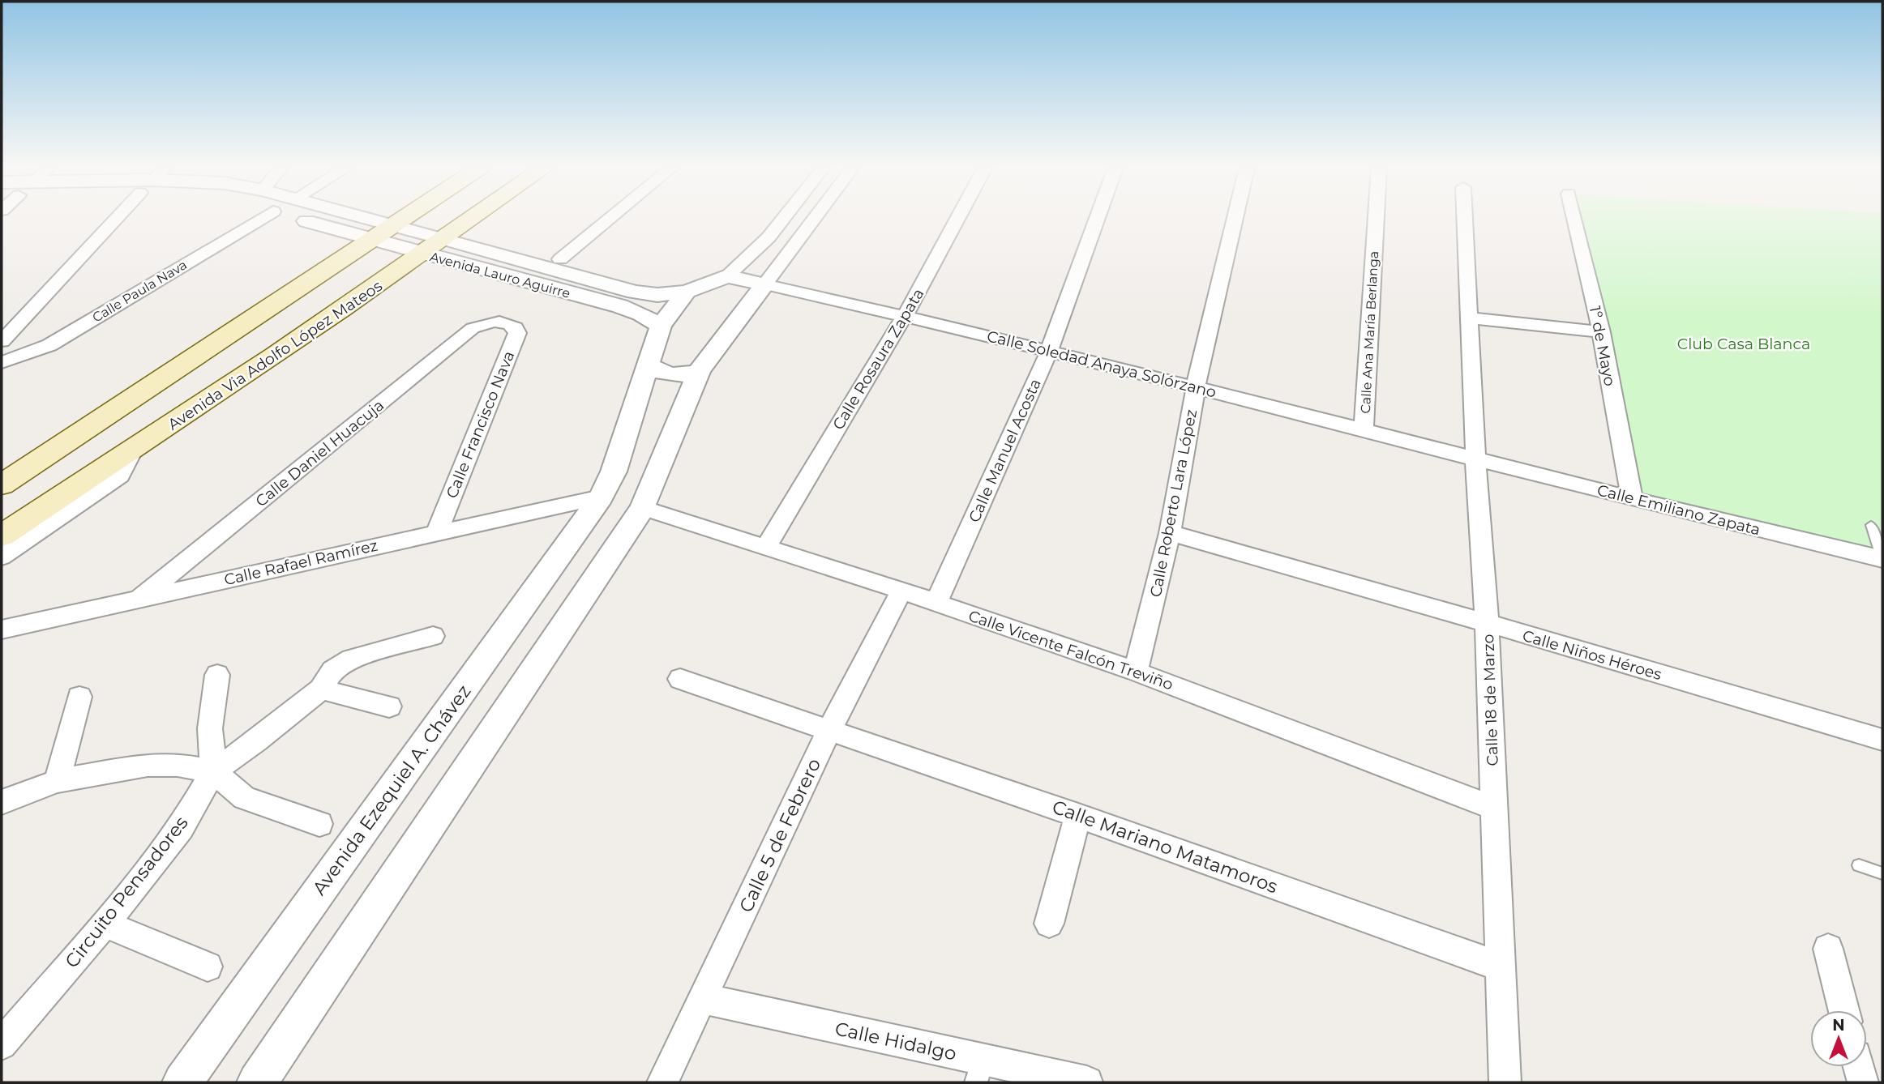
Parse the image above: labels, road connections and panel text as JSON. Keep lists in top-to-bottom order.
{
  "streets": {
    "main road": ["Avenida Via Adolfo López Mateos"],
    "street": [
      "Avenida Lauro Aguirre",
      "Calle Paula Nava",
      "Calle Ana María Berlanga",
      "1º de Mayo",
      "Calle Rosaura Zapata",
      "Calle Soledad Anaya Solórzano",
      "Calle Francisco Nava",
      "Calle Manuel Acosta",
      "Calle Daniel Huacuja",
      "Calle Roberto Lara López",
      "Calle Emiliano Zapata",
      "Calle Rafael Ramírez",
      "Calle Vicente Falcón Treviño",
      "Calle Niños Héroes",
      "Calle 18 de Marzo",
      "Avenida Ezequiel A. Chávez",
      "Calle 5 de Febrero",
      "Calle Mariano Matamoros",
      "Circuito Pensadores",
      "Calle Hidalgo"
    ]
  },
  "crossings": [
    ["Avenida Lauro Aguirre", "Avenida Via Adolfo López Mateos"],
    ["Avenida Lauro Aguirre", "Calle Soledad Anaya Solórzano"],
    ["Avenida Lauro Aguirre", "Avenida Ezequiel A. Chávez"],
    ["Calle Ana María Berlanga", "Calle Soledad Anaya Solórzano"],
    ["1º de Mayo", "Calle Emiliano Zapata"],
    ["Calle Rosaura Zapata", "Calle Soledad Anaya Solórzano"],
    ["Calle Rosaura Zapata", "Calle Vicente Falcón Treviño"],
    ["Calle Soledad Anaya Solórzano", "Calle Manuel Acosta"],
    ["Calle Soledad Anaya Solórzano", "Calle Roberto Lara López"],
    ["Calle Soledad Anaya Solórzano", "Calle Emiliano Zapata"],
    ["Calle Soledad Anaya Solórzano", "Calle 18 de Marzo"],
    ["Calle Francisco Nava", "Calle Daniel Huacuja"],
    ["Calle Francisco Nava", "Calle Rafael Ramírez"],
    ["Calle Manuel Acosta", "Calle Vicente Falcón Treviño"],
    ["Calle Daniel Huacuja", "Calle Rafael Ramírez"],
    ["Calle Roberto Lara López", "Calle Vicente Falcón Treviño"],
    ["Calle Roberto Lara López", "Calle Niños Héroes"],
    ["Calle Emiliano Zapata", "Calle 18 de Marzo"],
    ["Calle Rafael Ramírez", "Avenida Ezequiel A. Chávez"],
    ["Calle Vicente Falcón Treviño", "Calle 18 de Marzo"],
    ["Calle Vicente Falcón Treviño", "Calle 5 de Febrero"],
    ["Calle Niños Héroes", "Calle 18 de Marzo"],
    ["Calle 18 de Marzo", "Calle Mariano Matamoros"],
    ["Calle 5 de Febrero", "Calle Mariano Matamoros"],
    ["Calle 5 de Febrero", "Calle Hidalgo"]
  ],
  "parks": ["Club Casa Blanca"],
  "north": "top"
}
